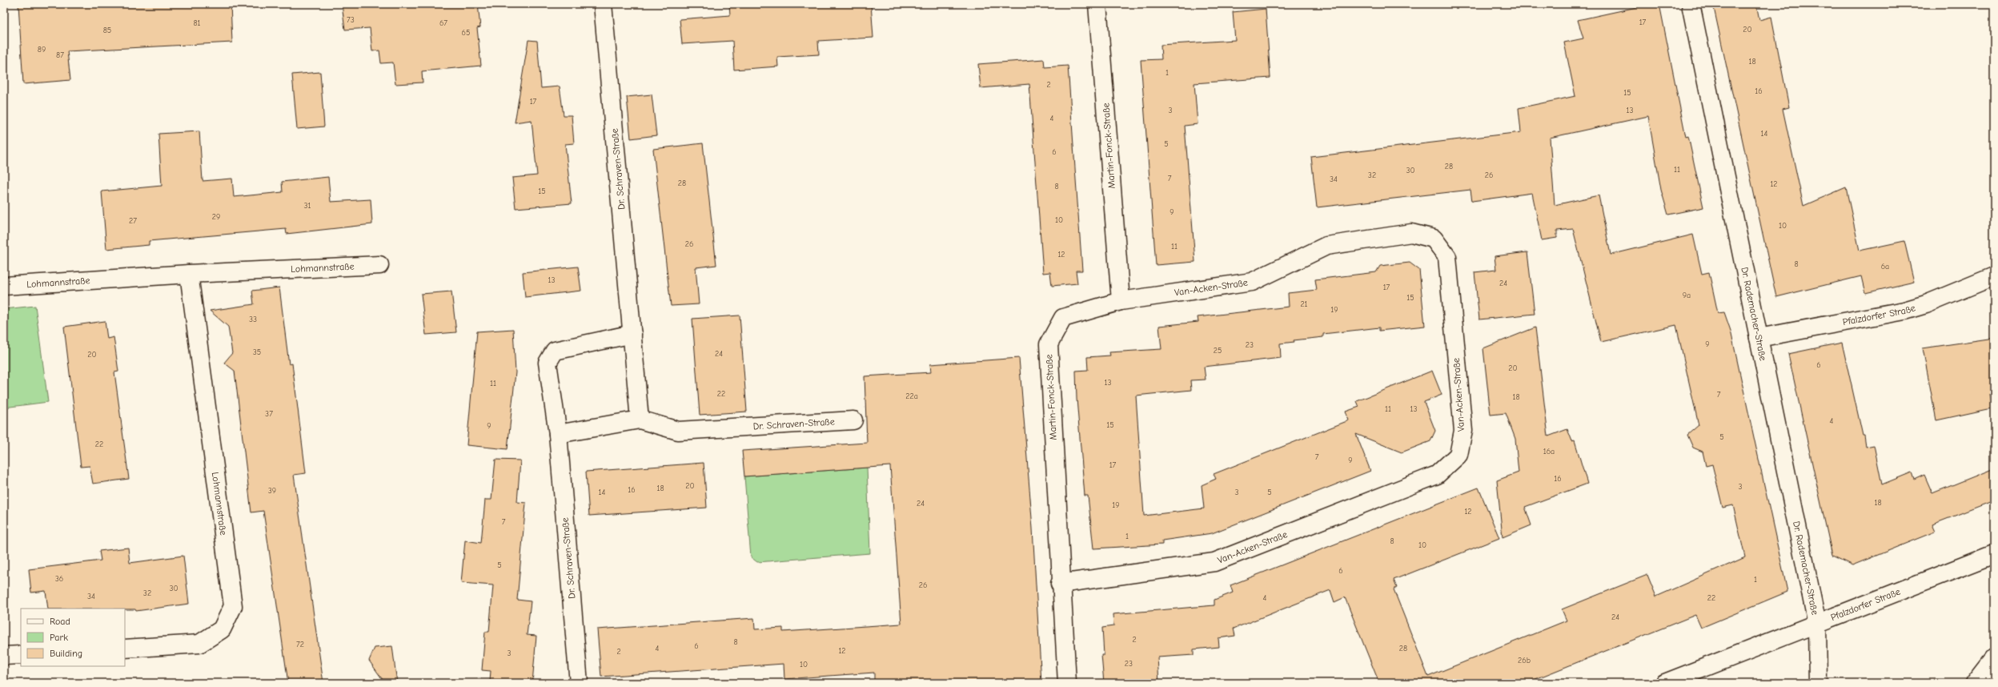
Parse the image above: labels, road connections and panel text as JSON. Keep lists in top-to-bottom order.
{
  "streets": {
    "street": [
      "Martin-Fonck-Straße",
      "Dr. Schraven-Straße",
      "Lohmannstraße",
      "Van-Acken-Straße",
      "Dr. Rademacher-Straße",
      "Pfalzdorfer Straße"
    ]
  },
  "crossings": [
    ["Martin-Fonck-Straße", "Van-Acken-Straße"],
    ["Dr. Rademacher-Straße", "Pfalzdorfer Straße"]
  ],
  "house_numbers": [
    "73",
    "17",
    "81",
    "67",
    "20",
    "85",
    "65",
    "89",
    "87",
    "18",
    "1",
    "2",
    "16",
    "15",
    "17",
    "3",
    "13",
    "4",
    "14",
    "5",
    "6",
    "28",
    "11",
    "30",
    "32",
    "26",
    "7",
    "34",
    "28",
    "12",
    "8",
    "15",
    "31",
    "9",
    "29",
    "10",
    "27",
    "10",
    "26",
    "11",
    "12",
    "8",
    "6a",
    "13",
    "24",
    "17",
    "9a",
    "15",
    "21",
    "19",
    "33",
    "9",
    "23",
    "25",
    "35",
    "24",
    "20",
    "6",
    "20",
    "13",
    "11",
    "22",
    "7",
    "22a",
    "18",
    "11",
    "13",
    "37",
    "4",
    "15",
    "9",
    "5",
    "22",
    "16a",
    "7",
    "9",
    "17",
    "16",
    "20",
    "3",
    "18",
    "16",
    "39",
    "14",
    "3",
    "5",
    "18",
    "24",
    "19",
    "12",
    "7",
    "1",
    "8",
    "10",
    "5",
    "6",
    "36",
    "1",
    "26",
    "30",
    "32",
    "34",
    "4",
    "22",
    "24",
    "2",
    "8",
    "72",
    "6",
    "4",
    "28",
    "12",
    "2",
    "3",
    "26b",
    "23",
    "10"
  ],
  "legend": ["Road", "Park", "Building"]
}
